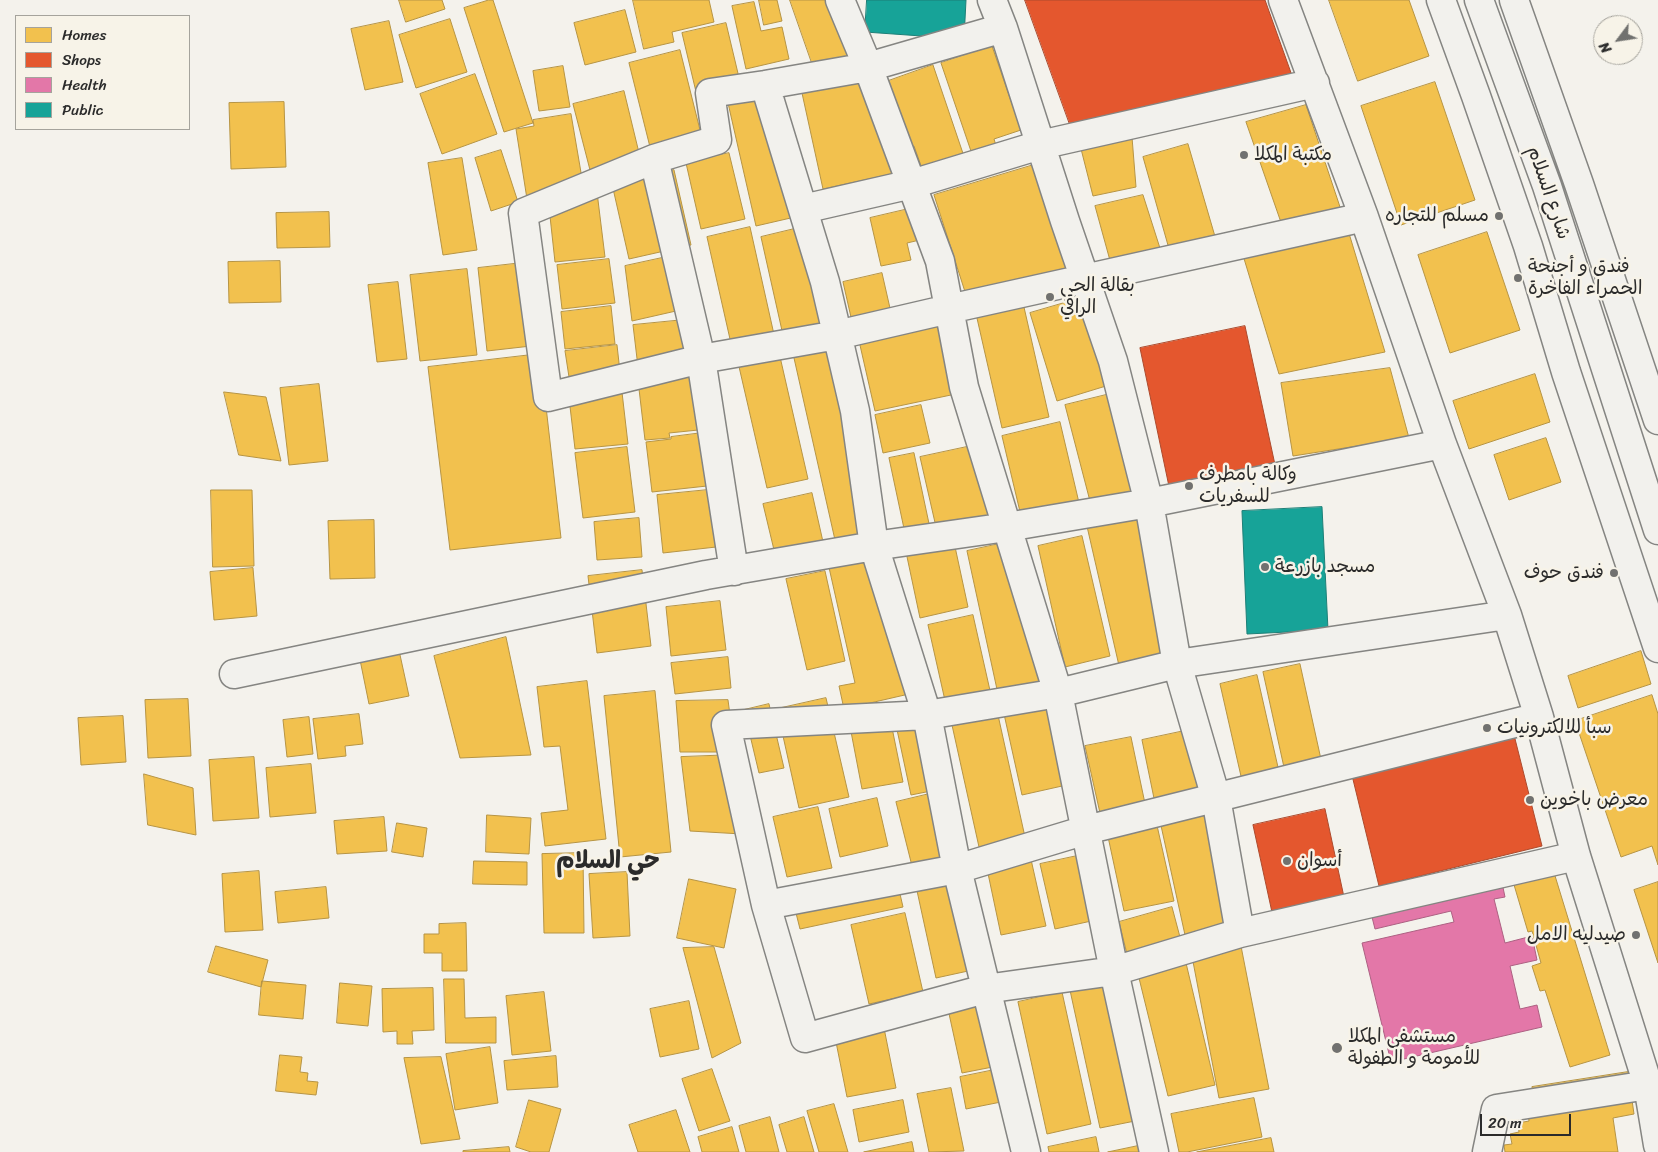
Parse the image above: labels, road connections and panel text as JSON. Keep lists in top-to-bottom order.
{
  "streets": {
    "main road": ["شارع السلام"]
  },
  "districts": ["حي السلام"],
  "places": [
    "مكتبة المكلا",
    "مسلم للتجاره",
    "فندق و أجنحة الحمراء الفاخرة",
    "بقالة الحي الراقي",
    "وكالة بامطرف للسفريات",
    "مسجد بازرعة",
    "فندق حوف",
    "سبأ للالكترونيات",
    "معرض باخوين",
    "أسوان",
    "صيدليه الامل",
    "مستشفى المكلا للأمومة و الطفولة"
  ],
  "legend": [
    "Homes",
    "Shops",
    "Health",
    "Public"
  ],
  "scale_bar": "20 m",
  "north": "bottom left"
}
